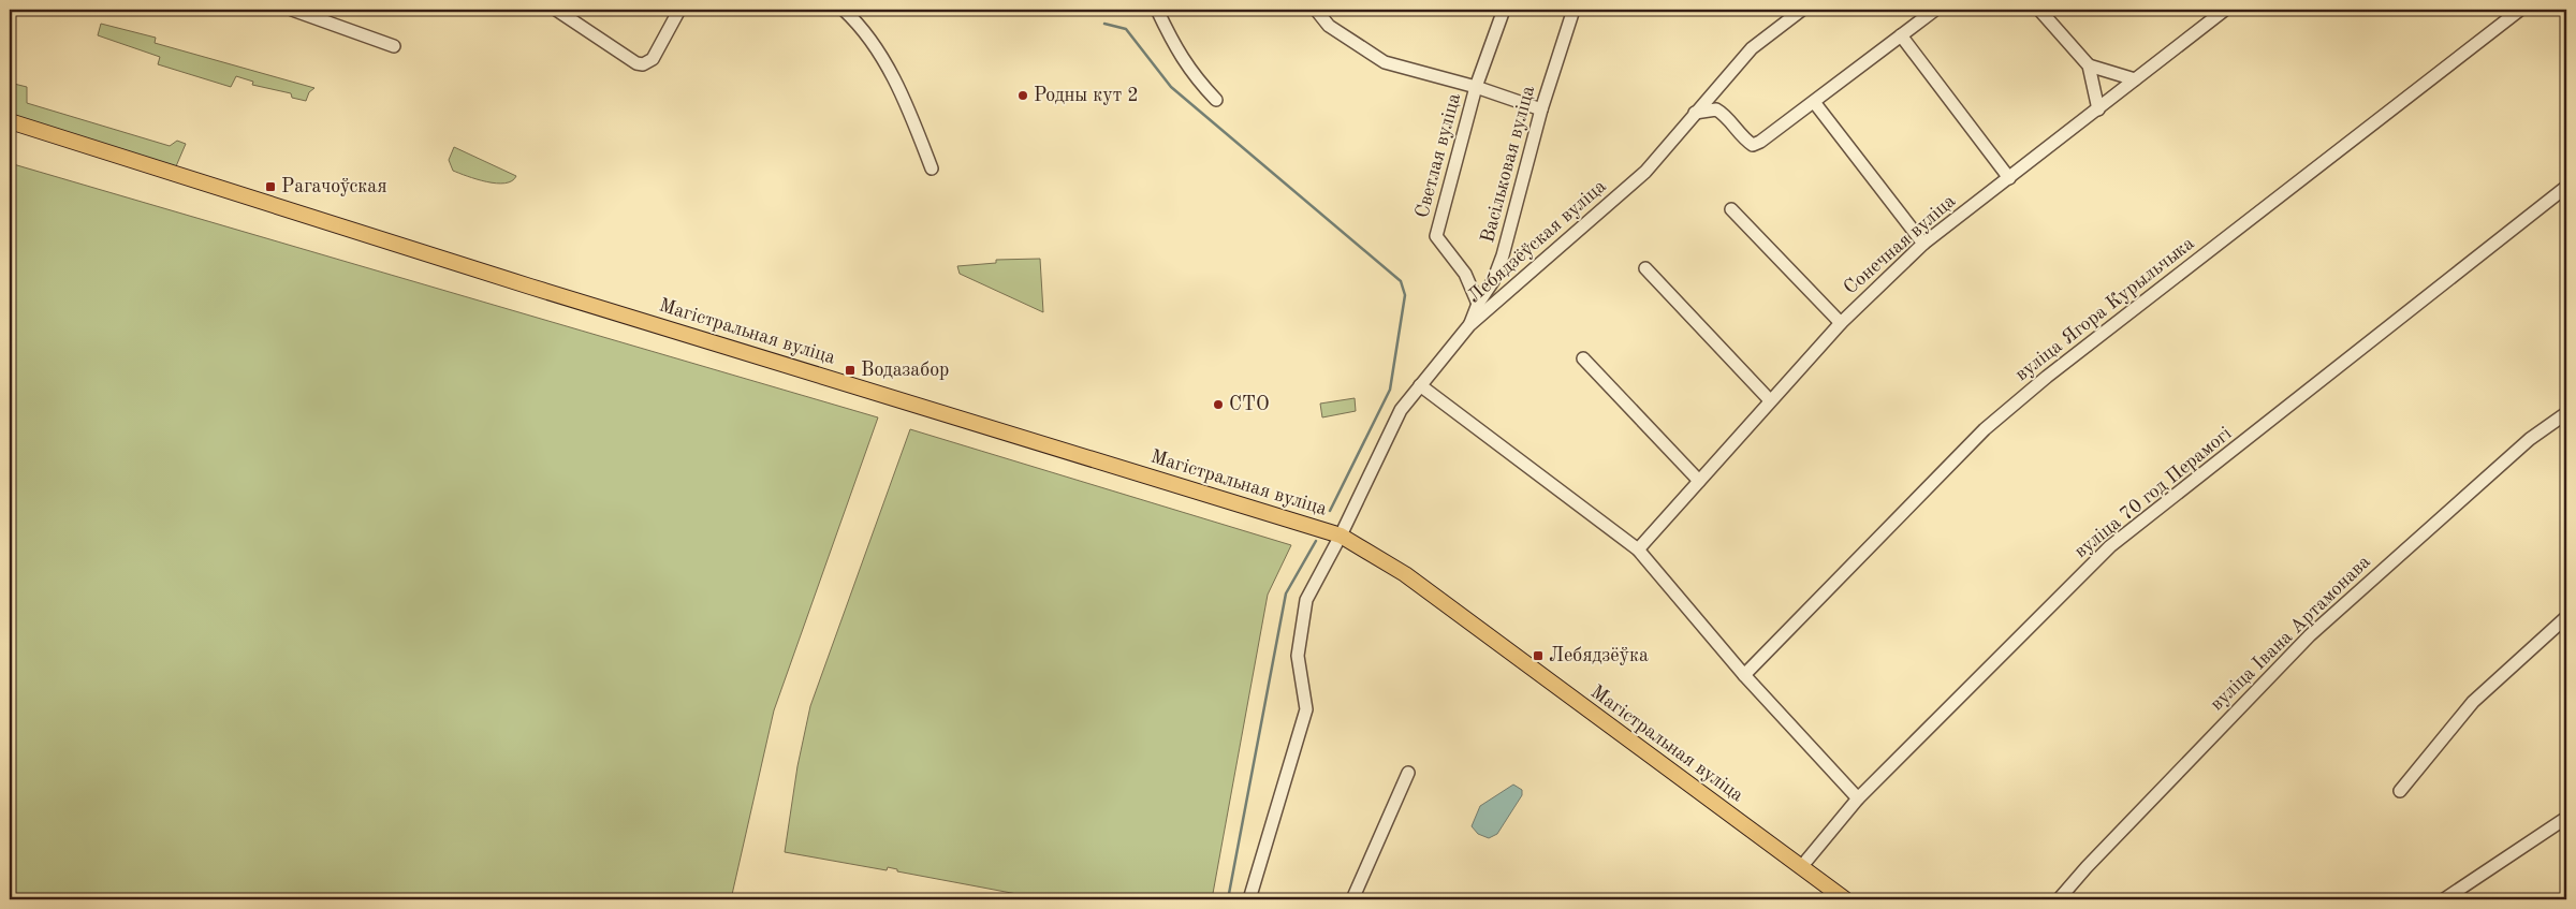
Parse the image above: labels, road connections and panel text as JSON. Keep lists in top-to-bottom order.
{
  "streets": {
    "main road": ["Магістральная вуліца"],
    "street": [
      "Светлая вуліца",
      "Васільковая вуліца",
      "Лебядзёўская вуліца",
      "Сонечная вуліца",
      "вуліца Ягора Курыльчыка",
      "вуліца 70 год Перамогі",
      "вуліца Івана Артамонава"
    ]
  },
  "crossings": [
    ["Светлая вуліца", "Васільковая вуліца"],
    ["Васільковая вуліца", "Лебядзёўская вуліца"],
    ["Лебядзёўская вуліца", "Магістральная вуліца"],
    ["Магістральная вуліца", "вуліца 70 год Перамогі"]
  ],
  "places": {
    "other": ["Родны кут 2", "СТО"],
    "transit": ["Рагачоўская", "Водазабор", "Лебядзёўка"]
  }
}
